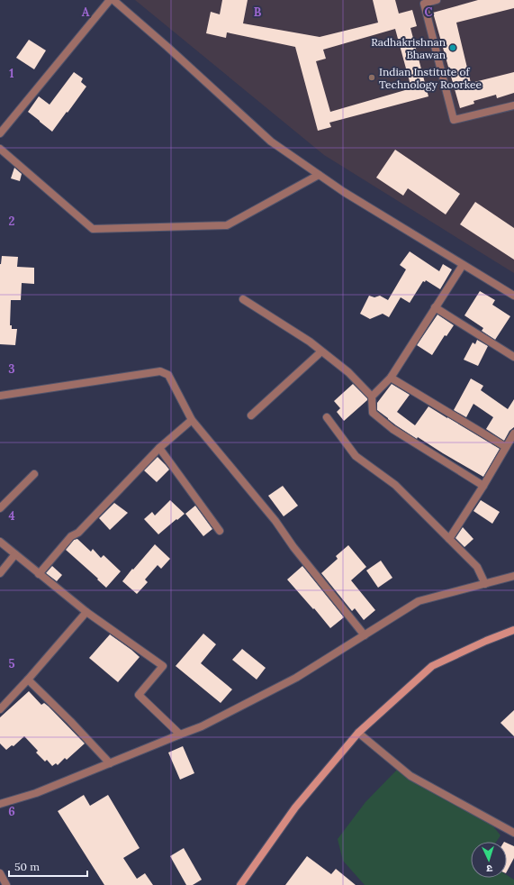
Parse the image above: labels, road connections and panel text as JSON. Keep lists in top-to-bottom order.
{
  "places": ["Radhakrishnan Bhawan", "Indian Institute of Technology Roorkee"],
  "scale_bar": "50 m",
  "north": "bottom",
  "grid": {
    "columns": ["A", "B", "C"],
    "rows": [
      "1",
      "2",
      "3",
      "4",
      "5",
      "6"
    ]
  }
}
